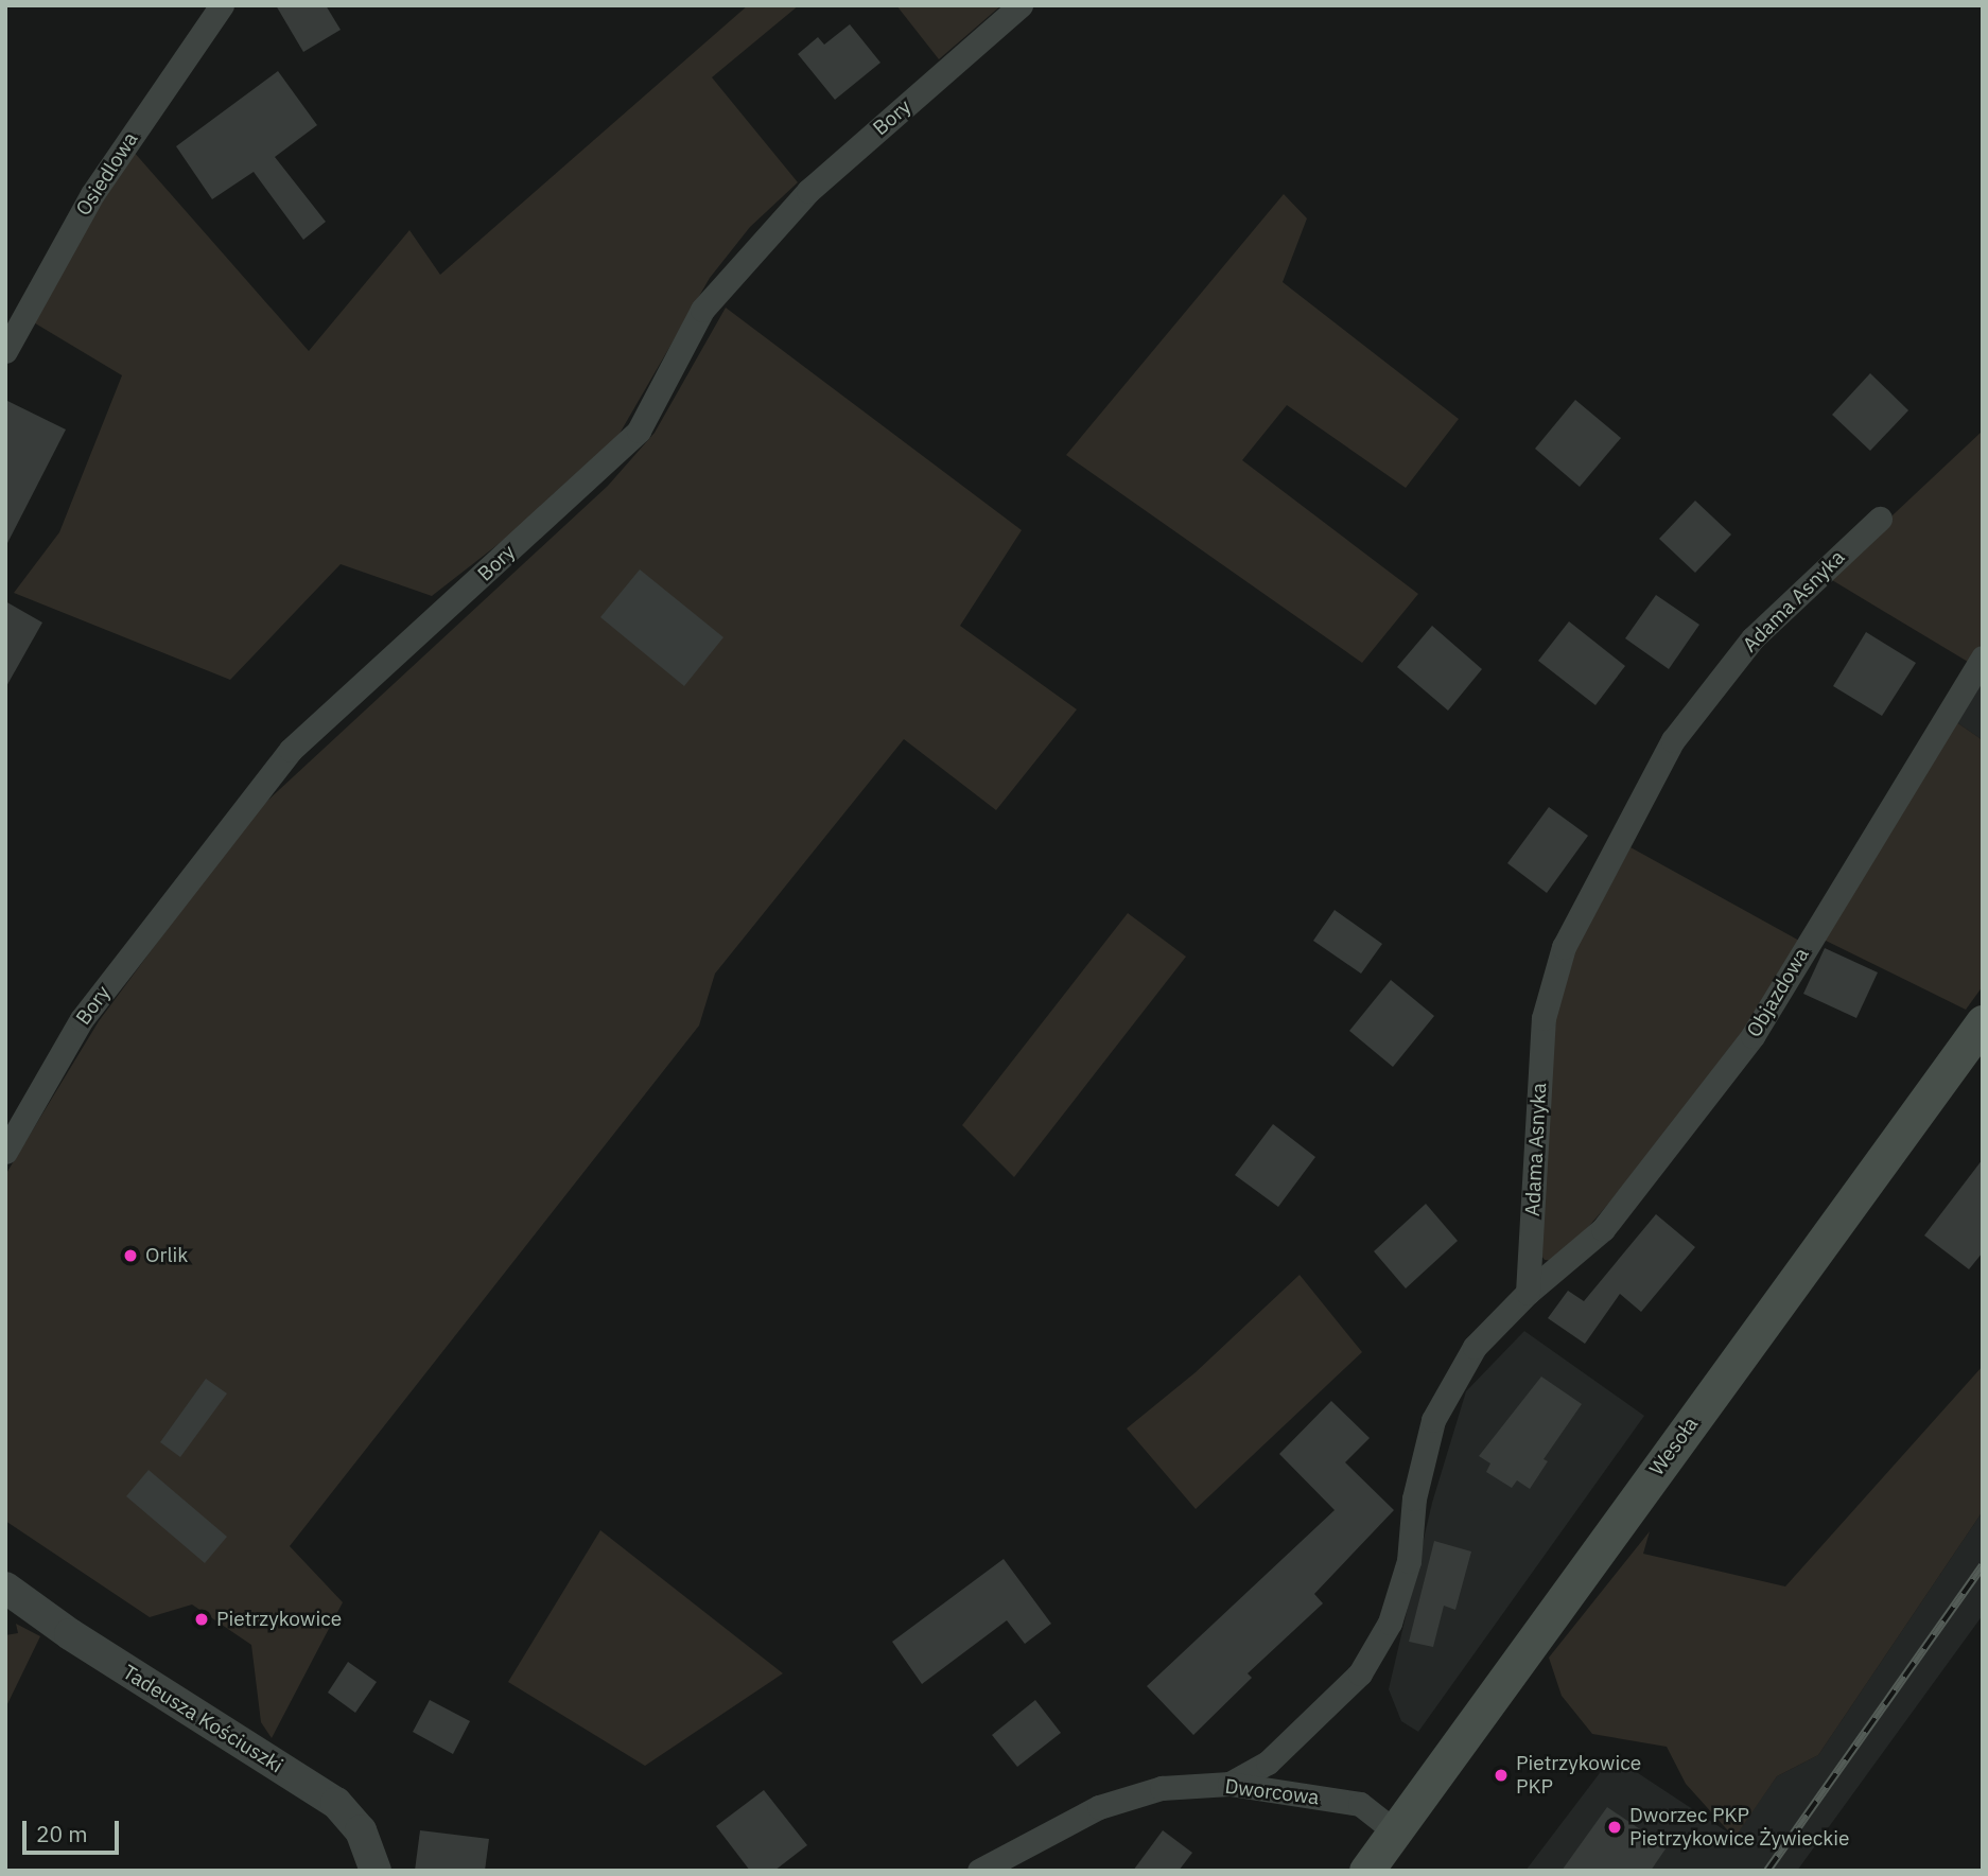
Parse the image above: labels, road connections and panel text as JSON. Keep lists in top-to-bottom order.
{
  "streets": {
    "main road": ["Wesoła"],
    "street": [
      "Bory",
      "Osiedlowa",
      "Adama Asnyka",
      "Objazdowa",
      "Tadeusza Kościuszki",
      "Dworcowa"
    ]
  },
  "crossings": [
    ["Adama Asnyka", "Objazdowa"],
    ["Wesoła", "Dworcowa"]
  ],
  "places": [
    "Orlik",
    "Pietrzykowice",
    "Pietrzykowice PKP",
    "Dworzec PKP Pietrzykowice Żywieckie"
  ],
  "scale_bar": "20 m"
}
